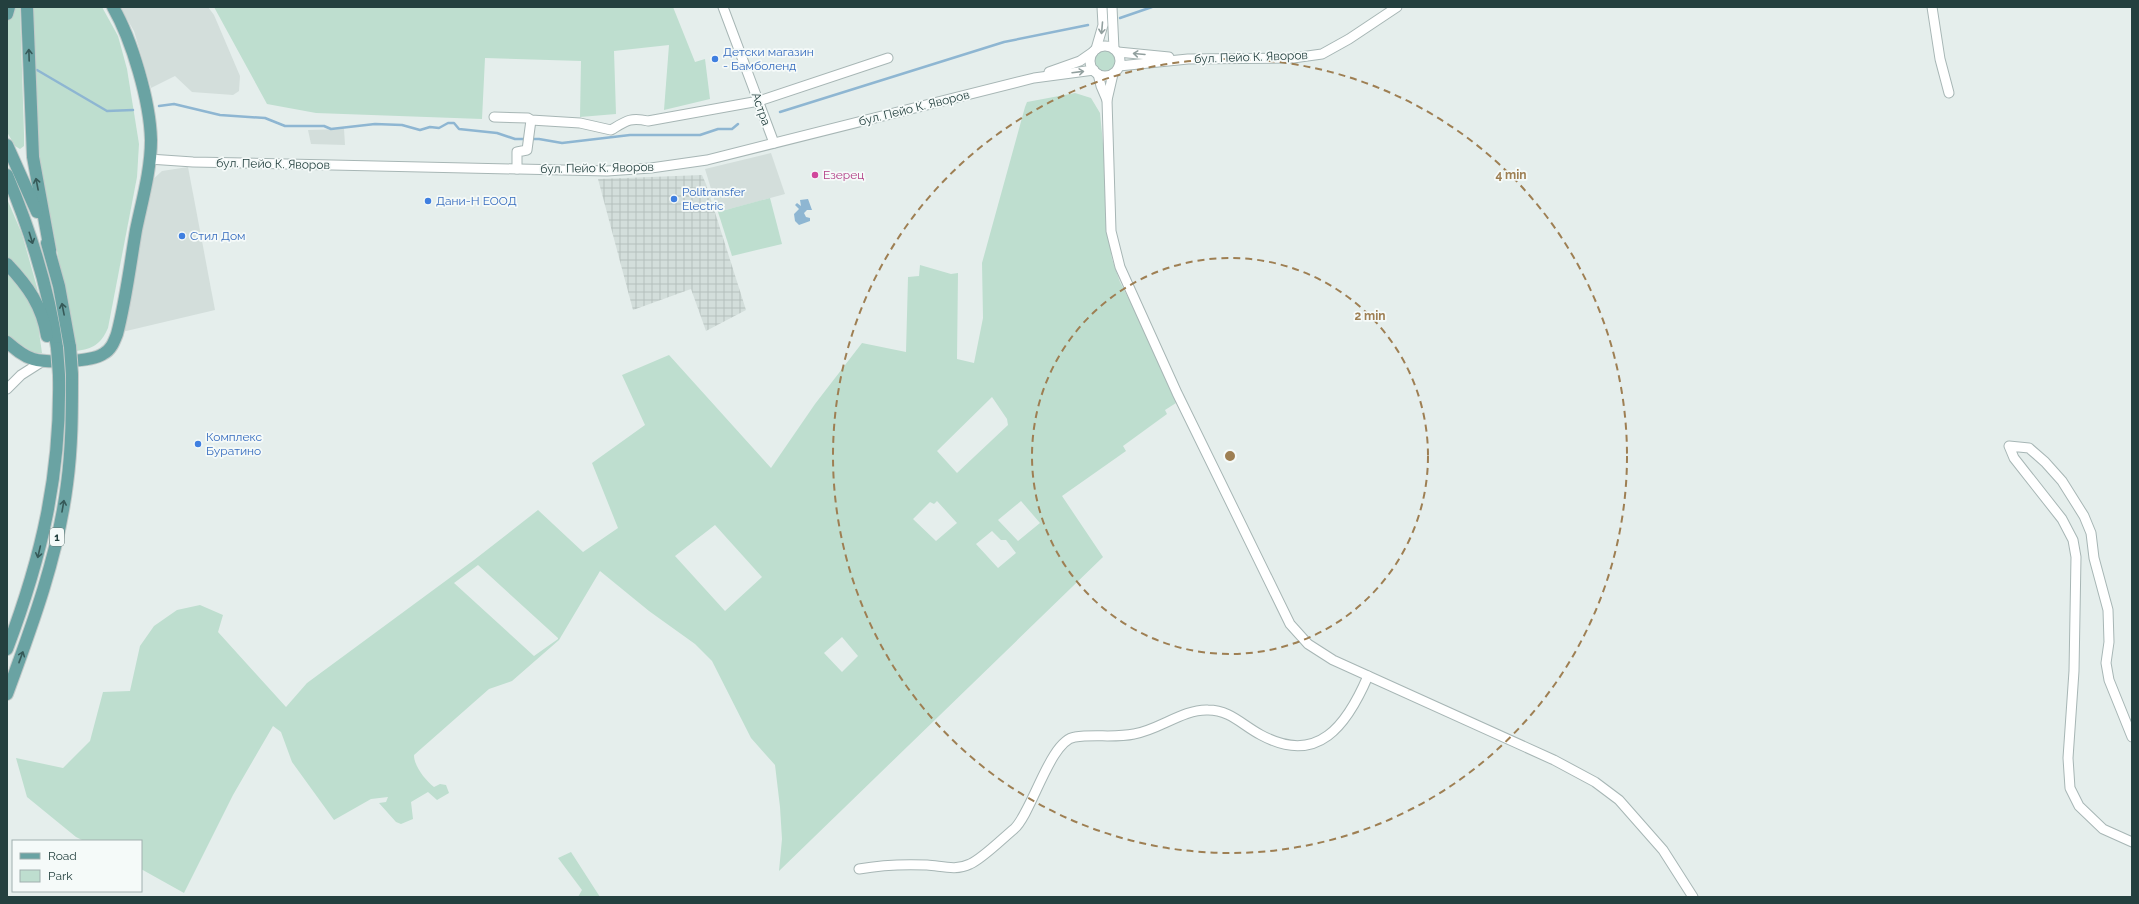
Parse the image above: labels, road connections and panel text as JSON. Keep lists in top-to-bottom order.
{
  "streets": {
    "main road": ["1"],
    "street": ["бул. Пейо К. Яворов", "Астра"]
  },
  "crossings": [
    ["бул. Пейо К. Яворов", "Астра"]
  ],
  "places": [
    "Детски магазин - Бамболенд",
    "Езерец",
    "Politransfer Electric",
    "Дани-Н ЕООД",
    "Стил Дом",
    "Комплекс Буратино"
  ],
  "legend": ["Road", "Park"],
  "rings": ["4 min", "2 min"]
}
